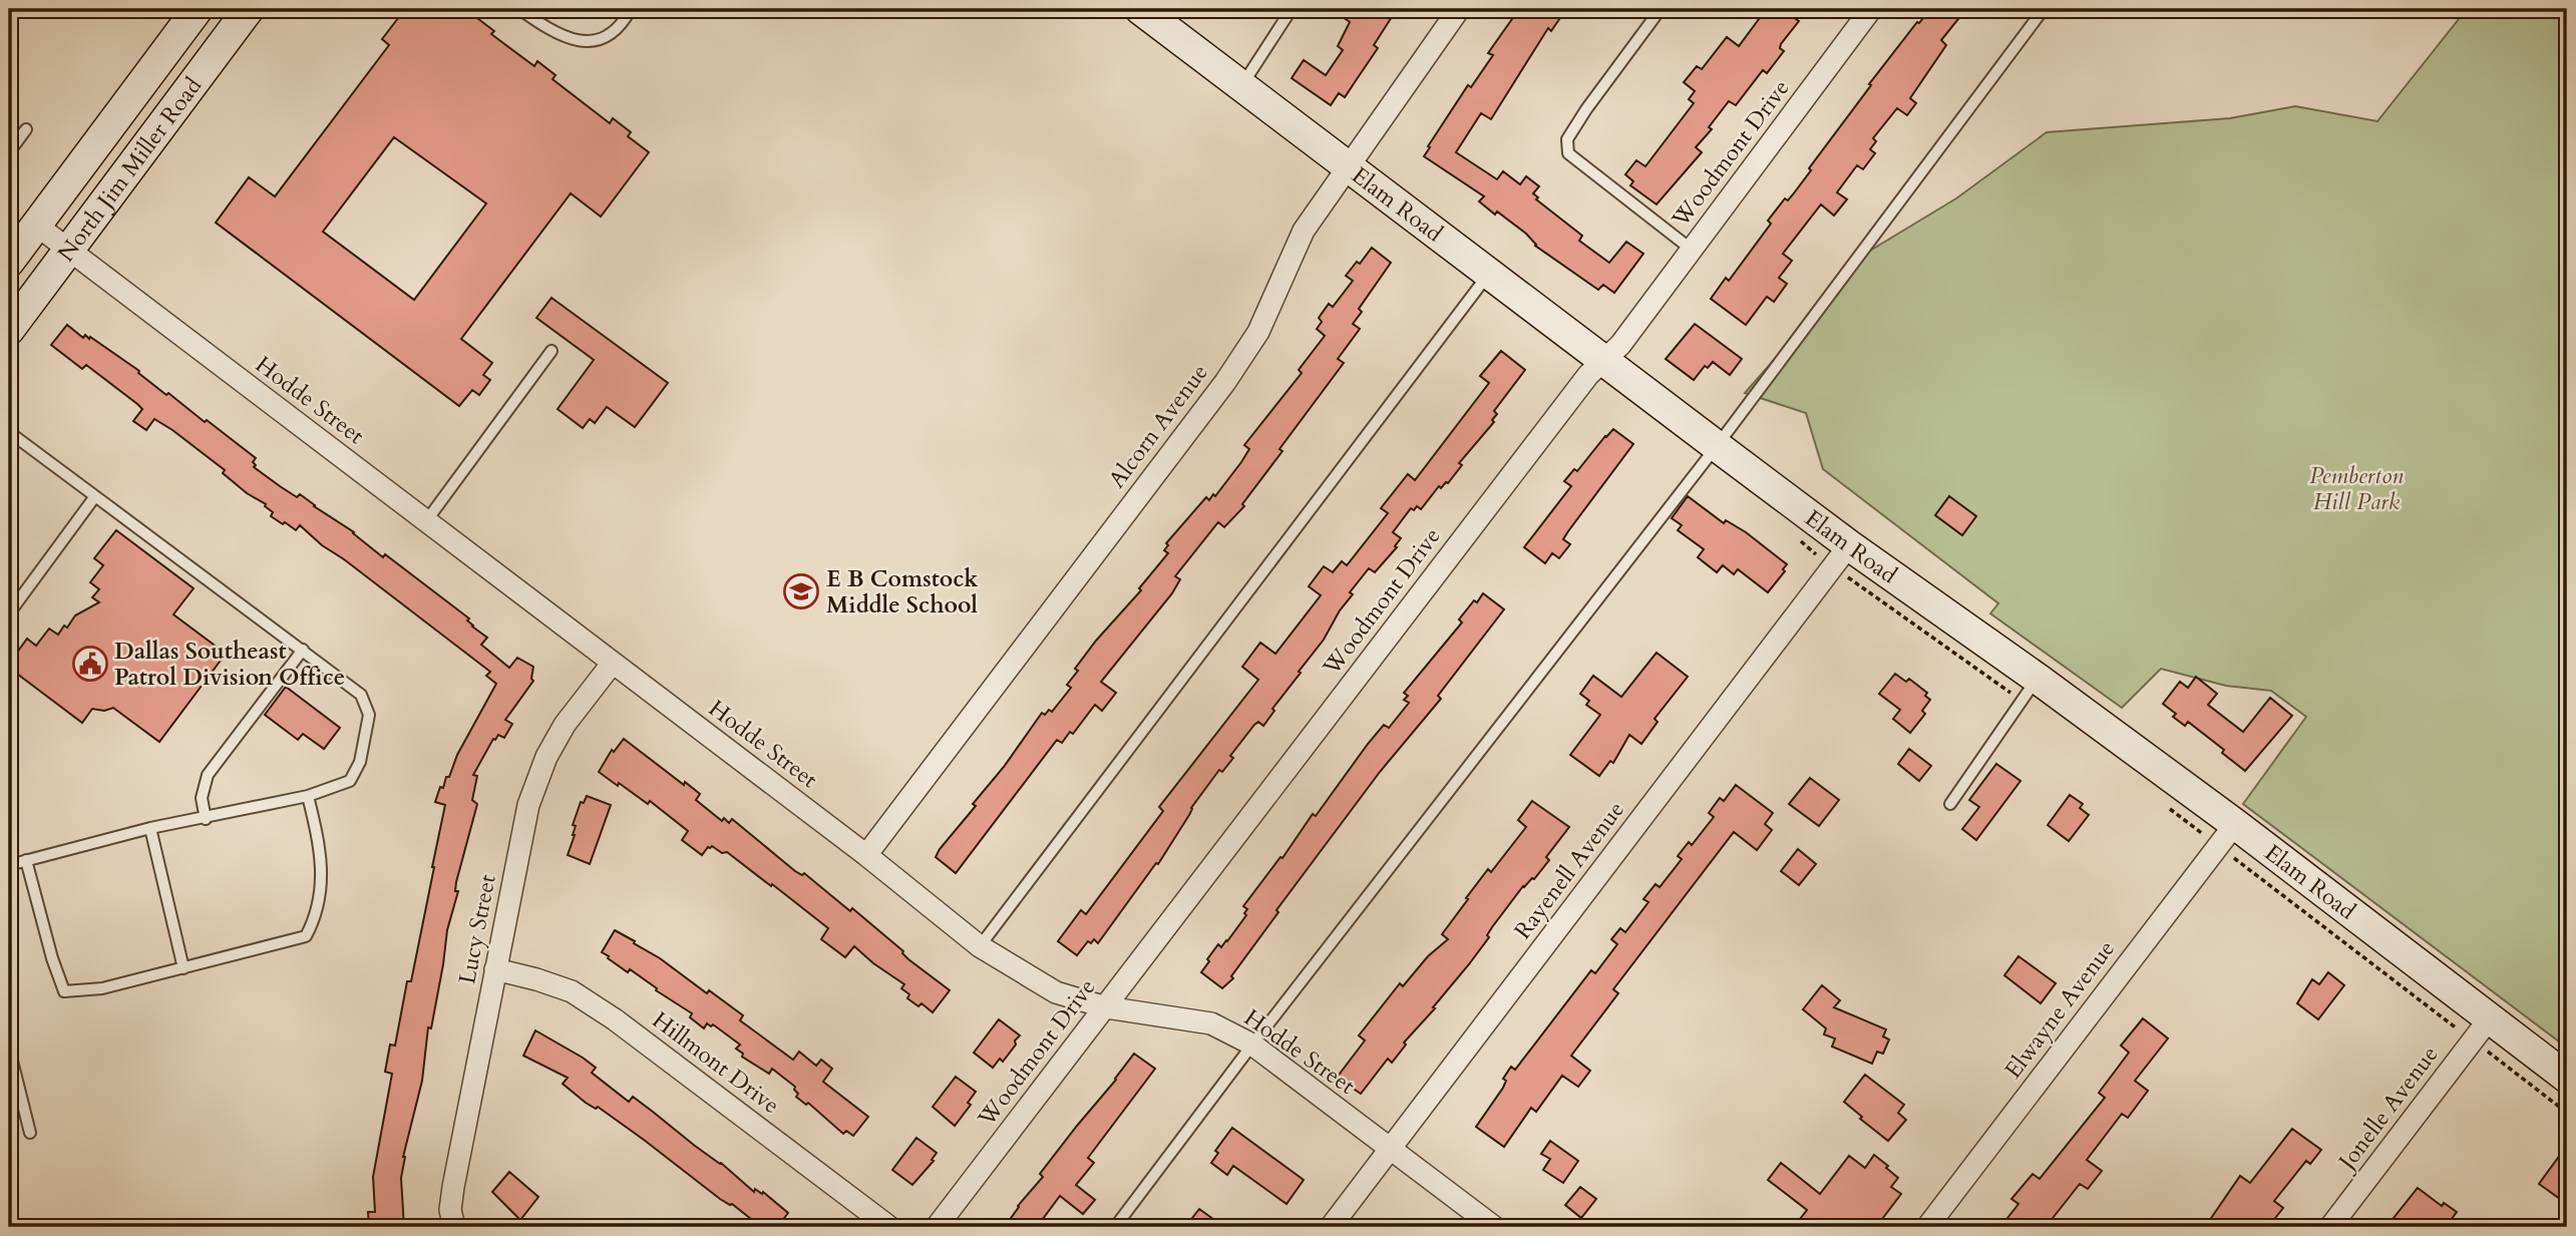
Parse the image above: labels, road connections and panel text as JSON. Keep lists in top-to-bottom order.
{
  "streets": {
    "street": [
      "Woodmont Drive",
      "North Jim Miller Road",
      "Elam Road",
      "Hodde Street",
      "Alcorn Avenue",
      "Rayenell Avenue",
      "Lucy Street",
      "Elwayne Avenue",
      "Hillmont Drive",
      "Jonelle Avenue"
    ]
  },
  "crossings": [
    ["Woodmont Drive", "Elam Road"],
    ["Woodmont Drive", "Hodde Street"],
    ["North Jim Miller Road", "Hodde Street"],
    ["Elam Road", "Alcorn Avenue"],
    ["Elam Road", "Rayenell Avenue"],
    ["Elam Road", "Elwayne Avenue"],
    ["Elam Road", "Jonelle Avenue"],
    ["Hodde Street", "Alcorn Avenue"],
    ["Hodde Street", "Rayenell Avenue"],
    ["Hodde Street", "Lucy Street"],
    ["Lucy Street", "Hillmont Drive"]
  ],
  "parks": ["Pemberton Hill Park"],
  "places": {
    "school or university": ["E B Comstock Middle School"],
    "public building": ["Dallas Southeast Patrol Division Office"]
  }
}
